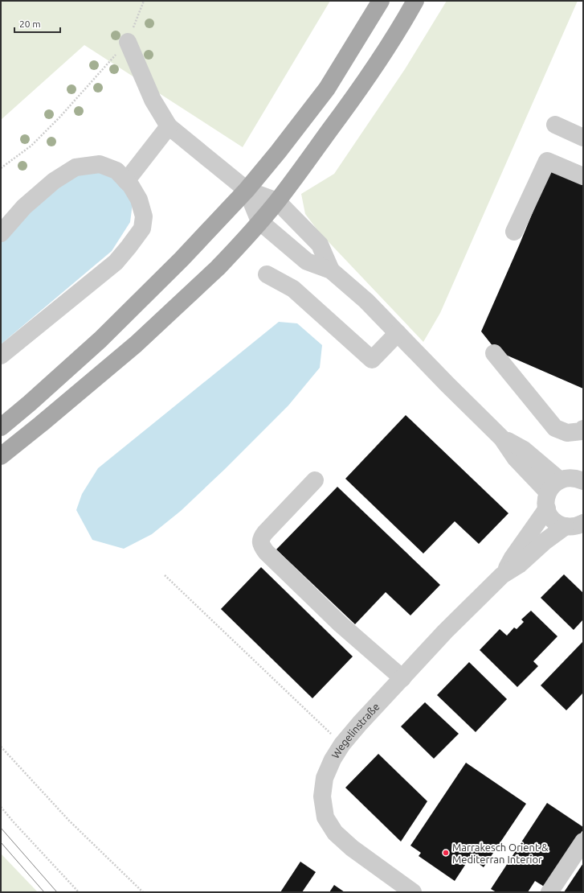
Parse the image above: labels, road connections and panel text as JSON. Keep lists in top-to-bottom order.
{
  "streets": {
    "street": ["Wegelinstraße"]
  },
  "places": ["Marrakesch Orient & Mediterran Interior"],
  "scale_bar": "20 m"
}
